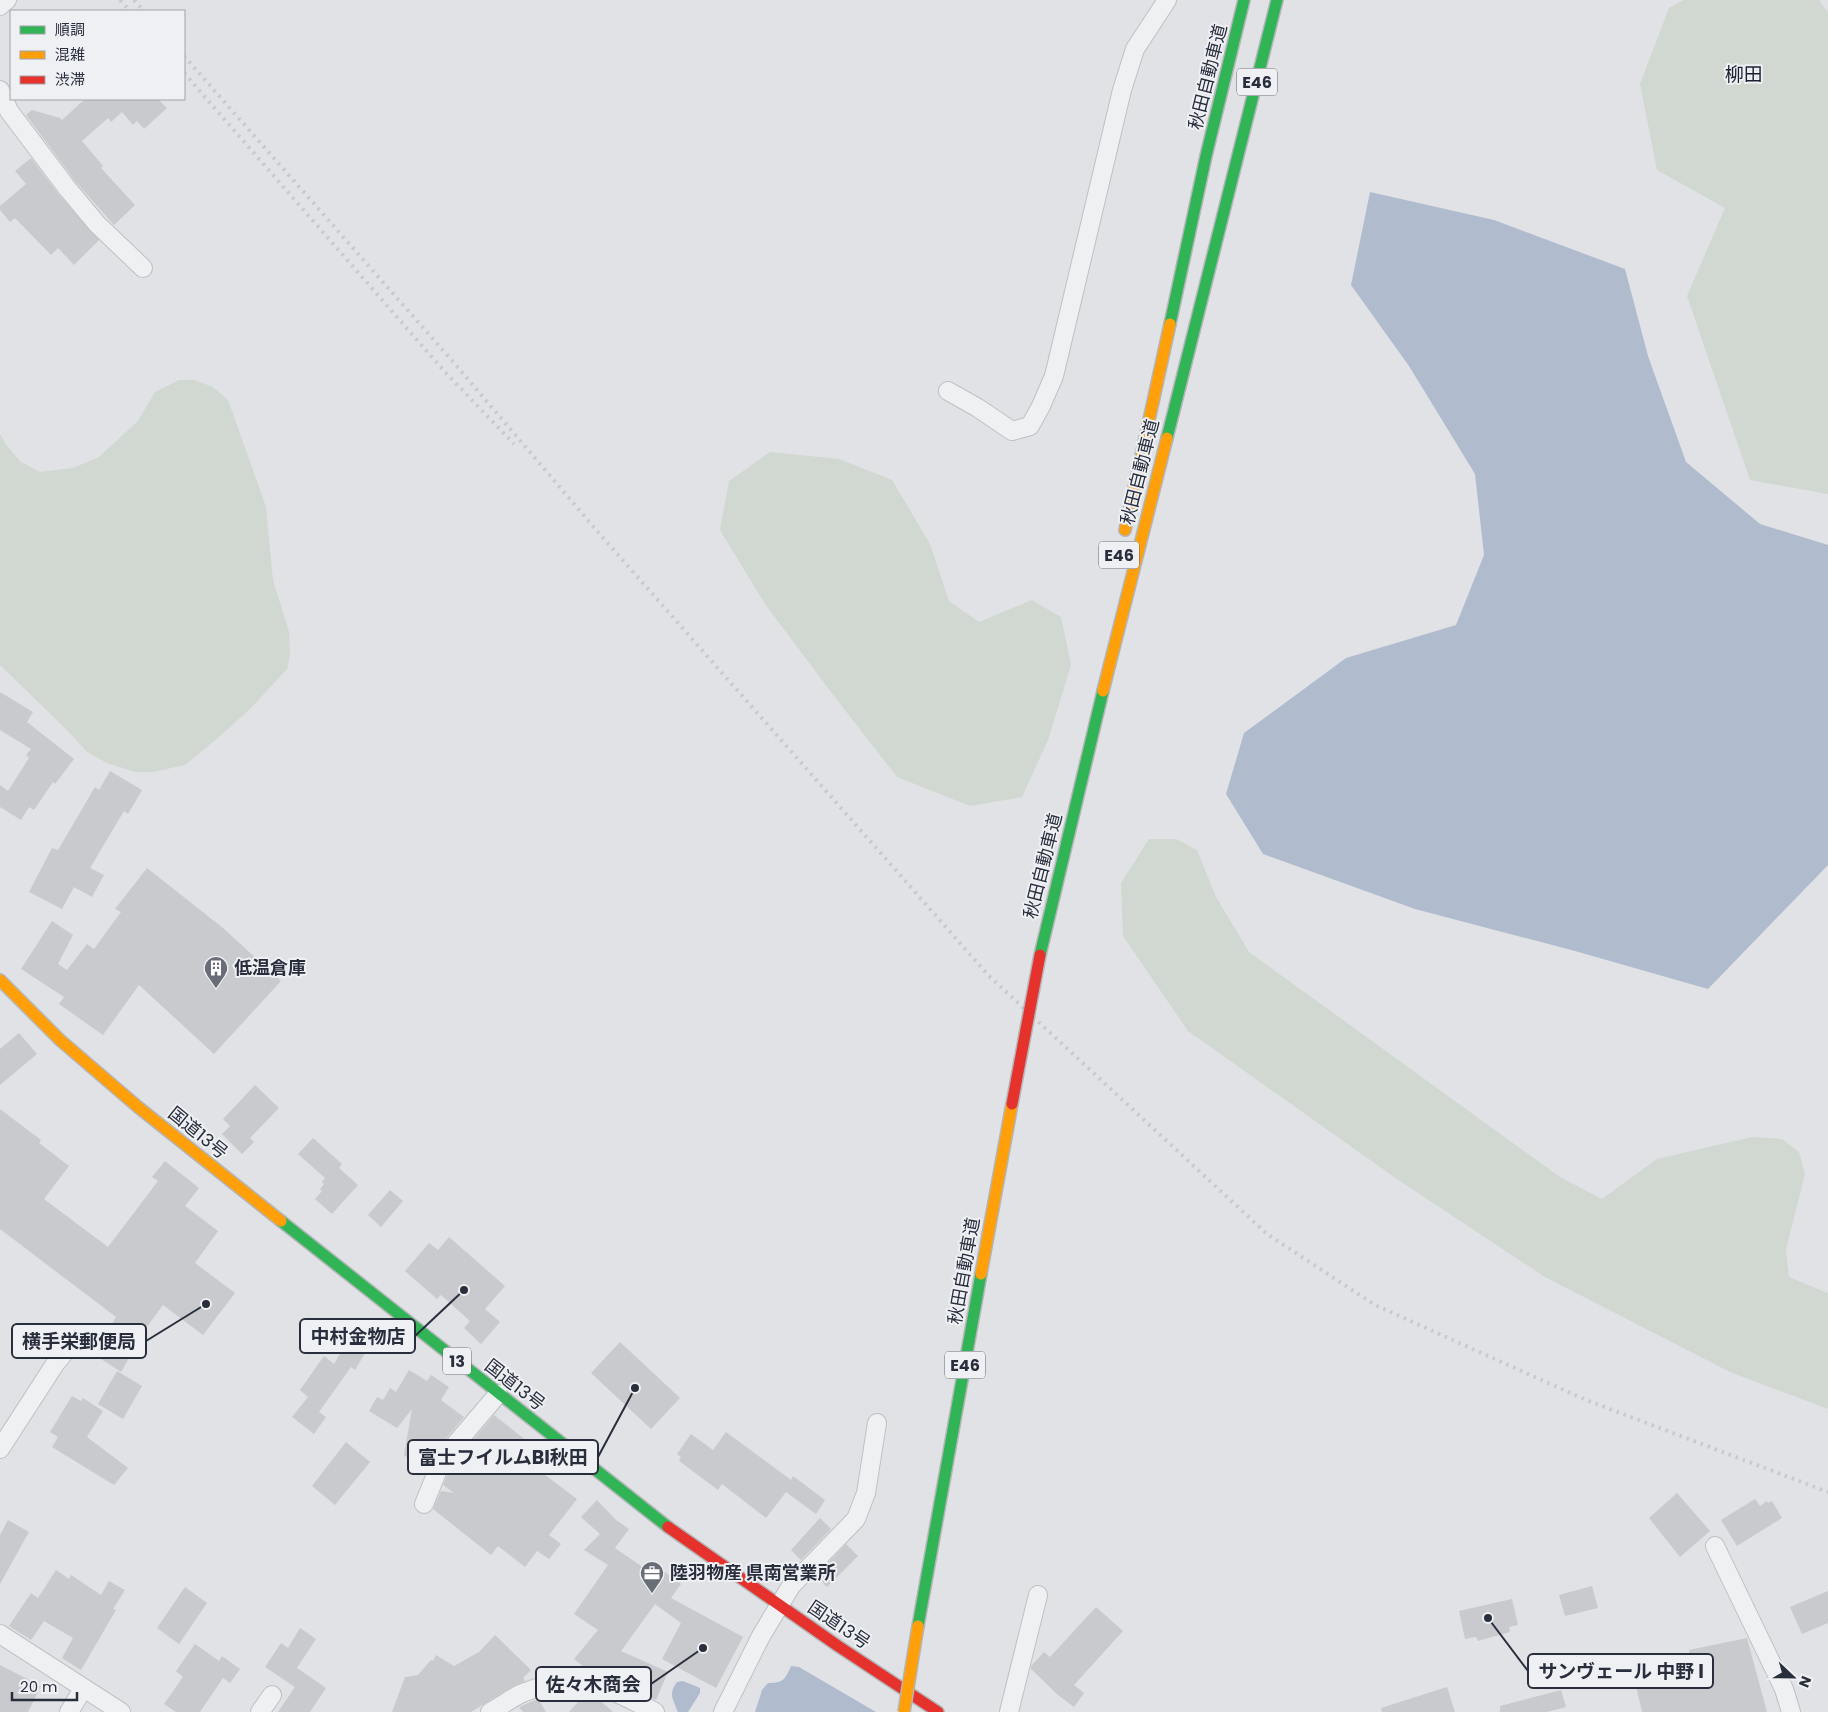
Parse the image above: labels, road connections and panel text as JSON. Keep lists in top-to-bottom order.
{
  "streets": {
    "highway": [
      "秋田自動車道",
      "E46",
      "国道13号",
      "13"
    ]
  },
  "districts": ["柳田"],
  "places": {
    "building": ["低温倉庫"],
    "other": [
      "中村金物店",
      "横手栄郵便局",
      "富士フイルムBI秋田",
      "サンヴェール 中野 I",
      "佐々木商会"
    ],
    "office": ["陸羽物産 県南営業所"]
  },
  "legend": ["順調", "混雑", "渋滞"],
  "scale_bar": "20 m",
  "north": "right"
}
